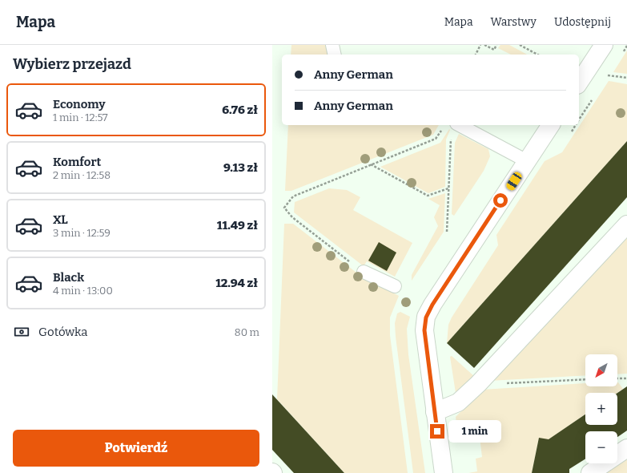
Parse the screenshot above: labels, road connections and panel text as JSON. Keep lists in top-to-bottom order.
{
  "north": "bottom left",
  "page": {
    "header": "Mapa",
    "nav": ["Mapa", "Warstwy", "Udostępnij"],
    "heading": "Wybierz przejazd",
    "banner": ["Anny German", "Anny German"],
    "list": [
      {
        "name": "Economy",
        "note": "1 min · 12:57",
        "value": "6.76 zł"
      },
      {
        "name": "Komfort",
        "note": "2 min · 12:58",
        "value": "9.13 zł"
      },
      {
        "name": "XL",
        "note": "3 min · 12:59",
        "value": "11.49 zł"
      },
      {
        "name": "Black",
        "note": "4 min · 13:00",
        "value": "12.94 zł"
      }
    ],
    "pay": ["Gotówka", "80 m"],
    "map_buttons": ["+", "−"],
    "bubble": "1 min",
    "buttons": "Potwierdź"
  }
}
